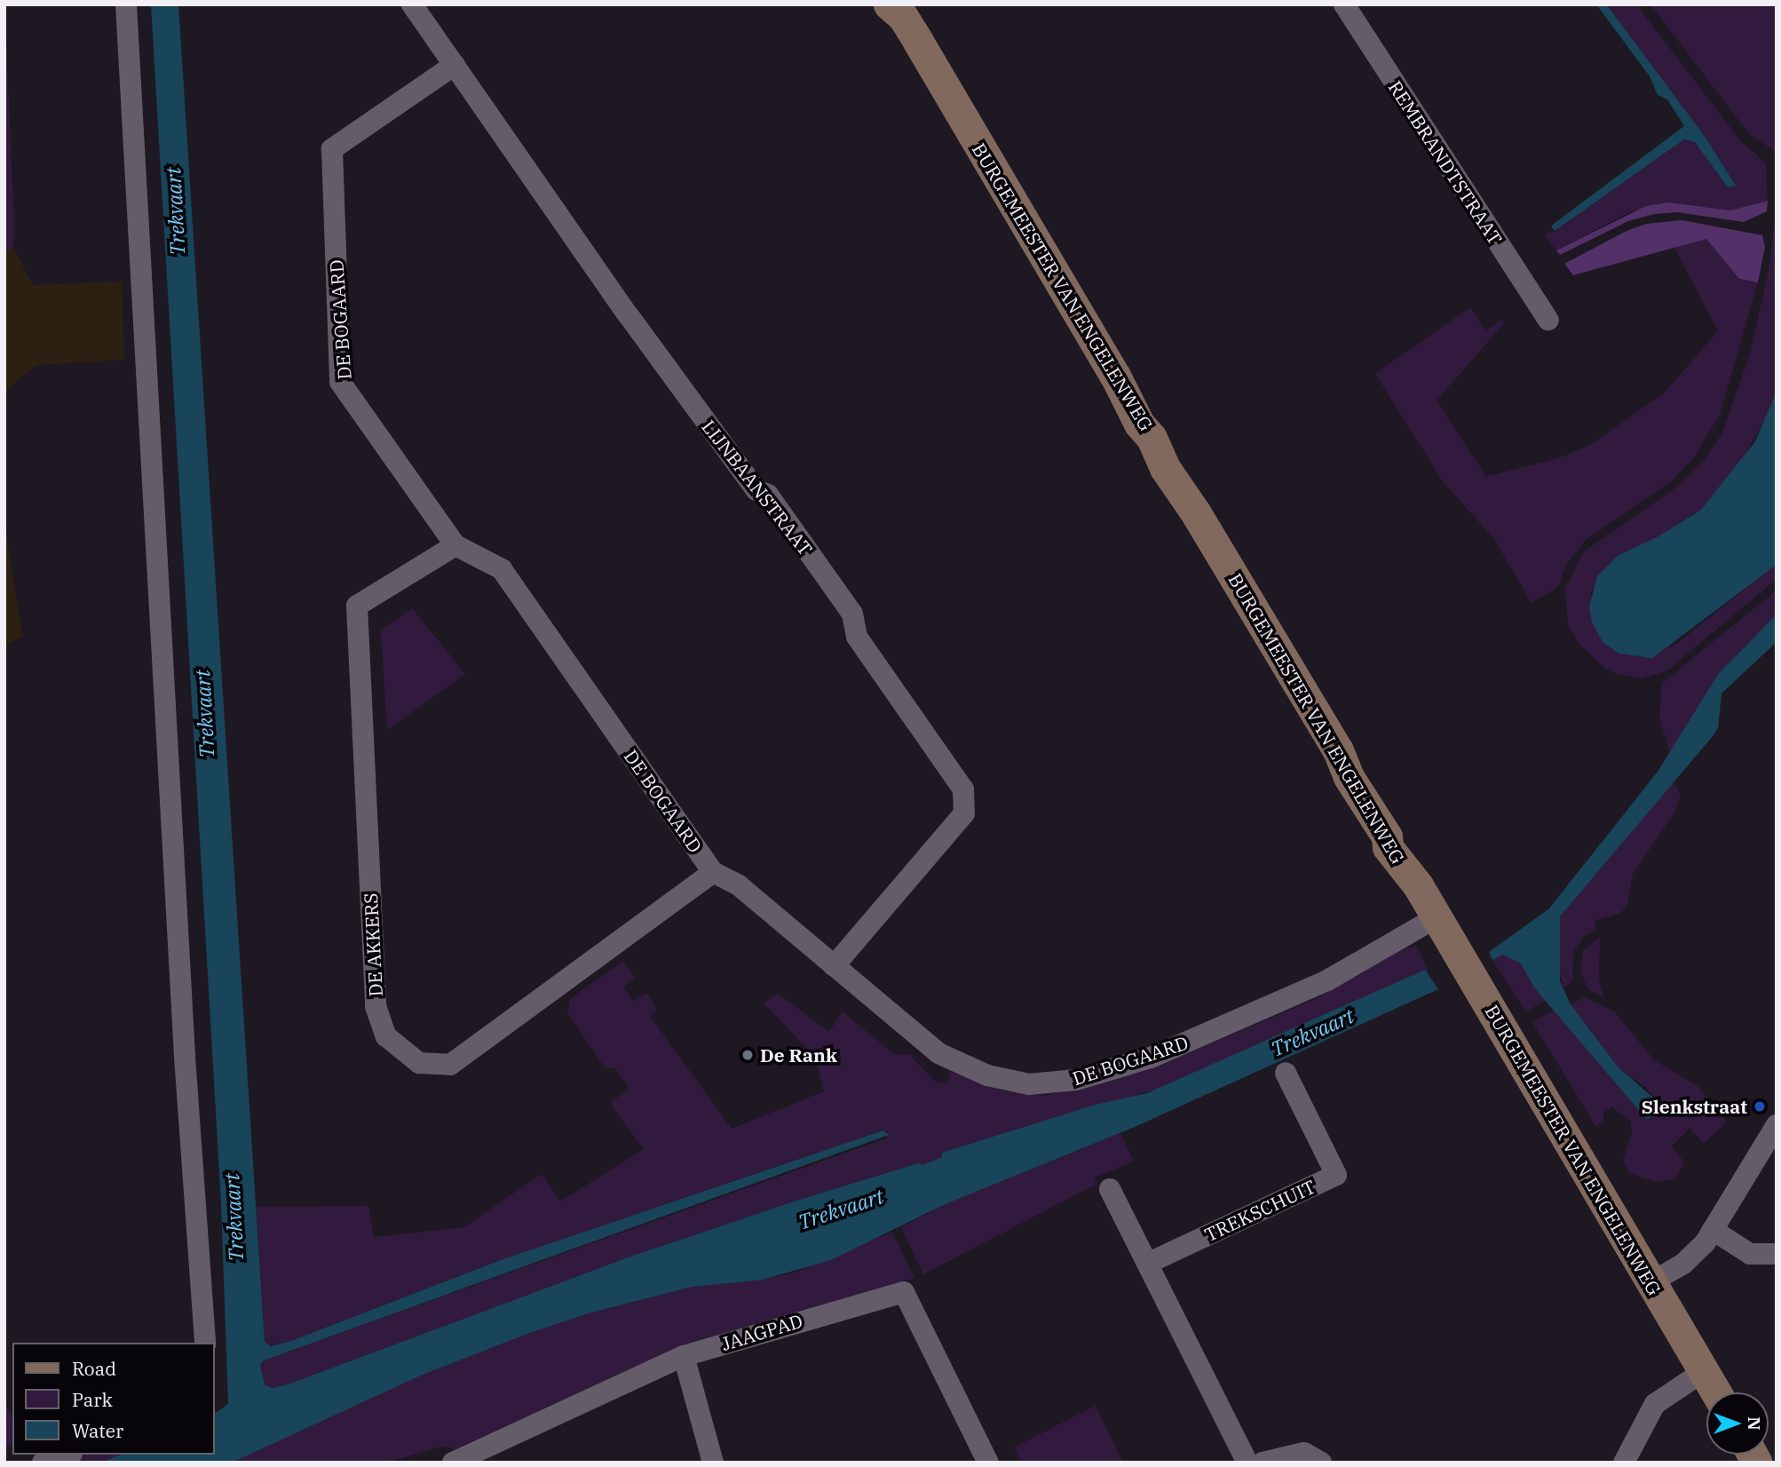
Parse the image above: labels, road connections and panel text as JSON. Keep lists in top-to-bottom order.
{
  "streets": {
    "street": [
      "REMBRANDTSTRAAT",
      "BURGEMEESTER VAN ENGELENWEG",
      "DE BOGAARD",
      "LIJNBAANSTRAAT",
      "DE AKKERS",
      "TREKSCHUIT",
      "JAAGPAD"
    ]
  },
  "crossings": [
    ["BURGEMEESTER VAN ENGELENWEG", "DE BOGAARD"],
    ["DE BOGAARD", "LIJNBAANSTRAAT"],
    ["DE BOGAARD", "DE AKKERS"]
  ],
  "water": ["Trekvaart"],
  "places": ["De Rank", "Slenkstraat"],
  "legend": ["Road", "Park", "Water"],
  "north": "right"
}
